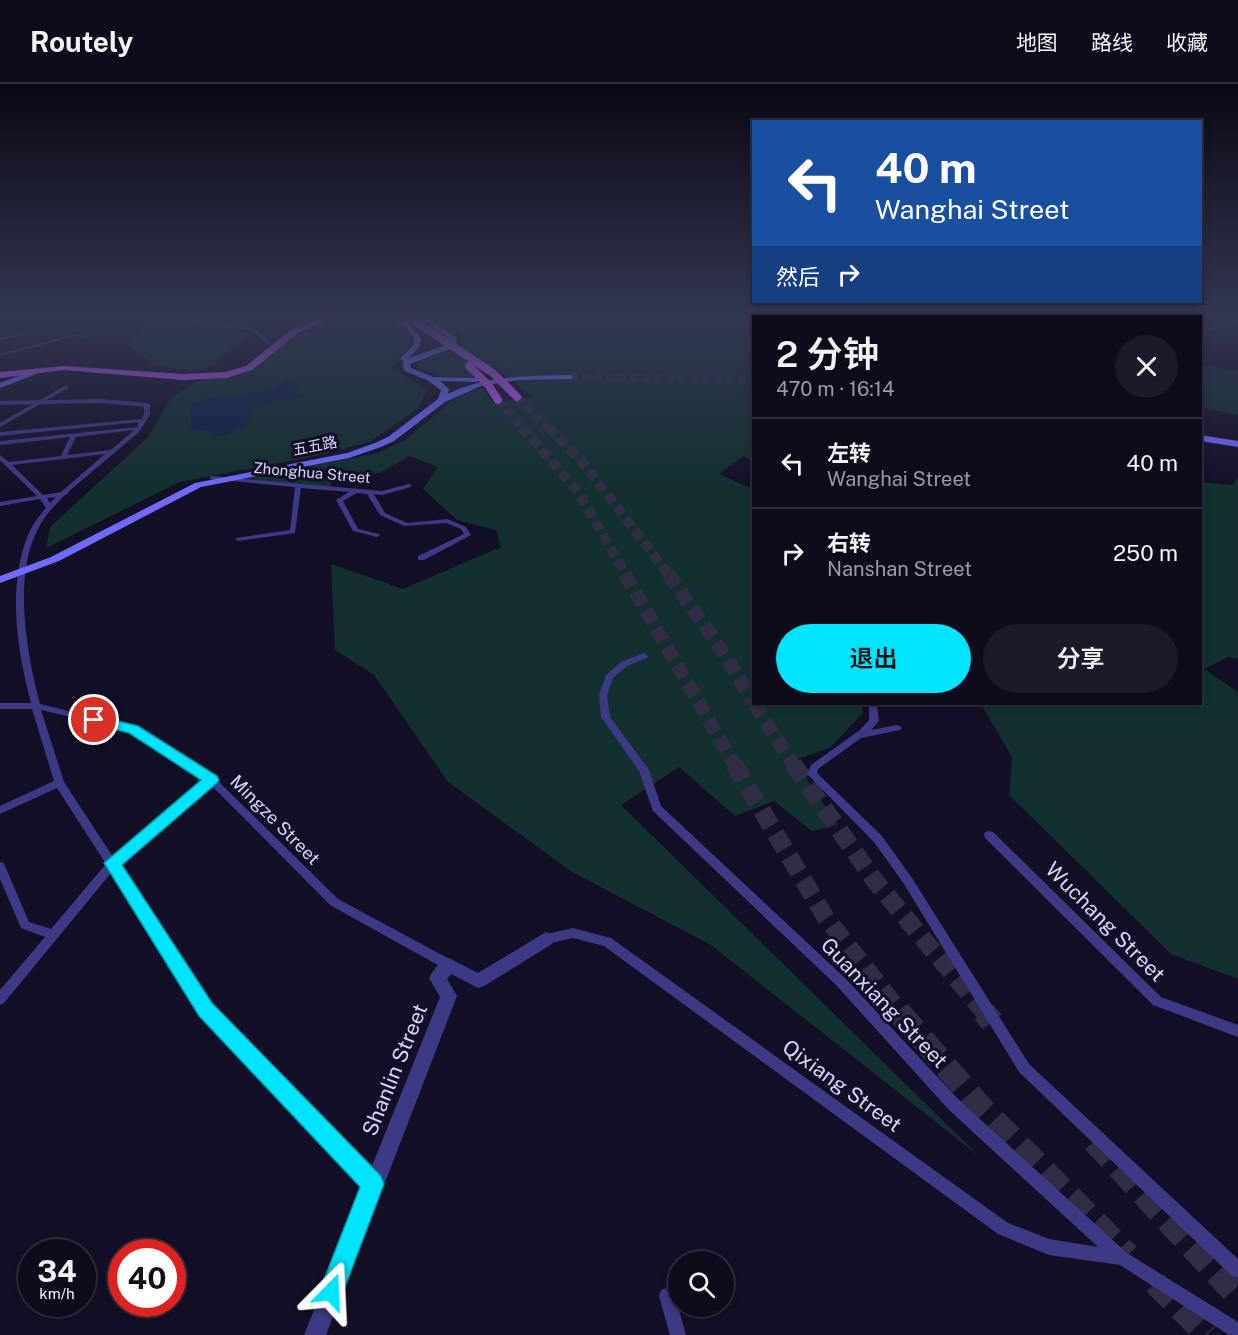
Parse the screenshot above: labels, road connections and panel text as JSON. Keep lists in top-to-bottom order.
{
  "streets": {
    "main road": ["五五路"],
    "street": [
      "Zhonghua Street",
      "Mingze Street",
      "Wuchang Street",
      "Guanxiang Street",
      "Shanlin Street",
      "Qixiang Street"
    ]
  },
  "crossings": [
    ["五五路", "Zhonghua Street"],
    ["Mingze Street", "Shanlin Street"],
    ["Guanxiang Street", "Qixiang Street"]
  ],
  "page": {
    "header": "Routely",
    "nav": ["地图", "路线", "收藏"],
    "turn": ["40 m", "Wanghai Street"],
    "then": "然后",
    "heading": ["2 分钟", "470 m · 16:14"],
    "list": [
      {
        "name": "左转",
        "note": "Wanghai Street",
        "value": "40 m"
      },
      {
        "name": "右转",
        "note": "Nanshan Street",
        "value": "250 m"
      }
    ],
    "buttons": ["退出", "分享"],
    "speed": "34 km/h",
    "limit": "40"
  }
}
